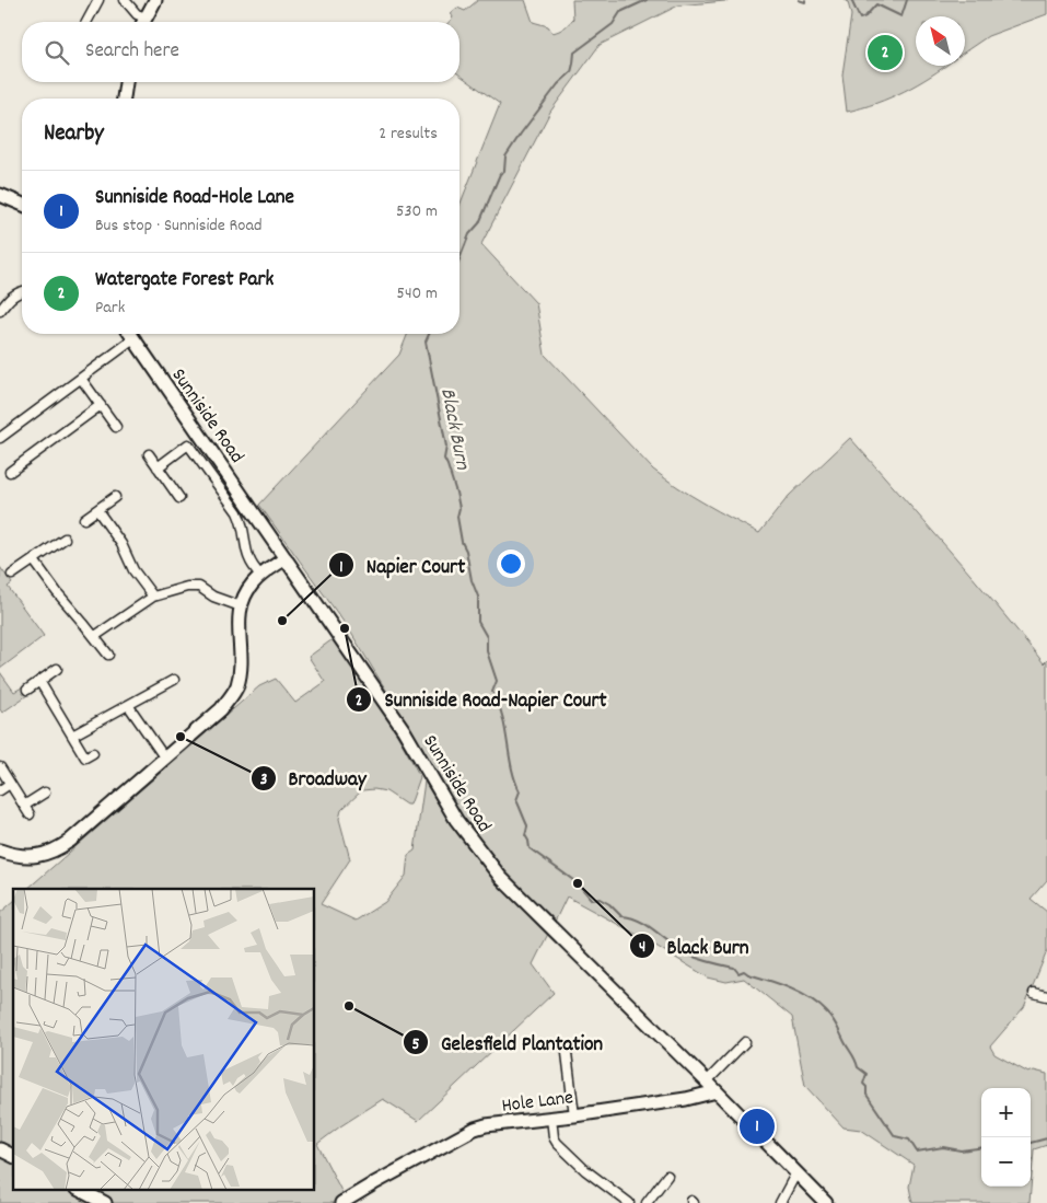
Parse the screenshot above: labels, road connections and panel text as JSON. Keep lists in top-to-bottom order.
{
  "streets": {
    "main road": ["Sunniside Road", "Hole Lane"]
  },
  "crossings": [
    ["Sunniside Road", "Hole Lane"]
  ],
  "water": ["Black Burn"],
  "places": [
    "Napier Court",
    "Sunniside Road-Napier Court",
    "Broadway",
    "Black Burn",
    "Gelesfield Plantation"
  ],
  "north": "top left",
  "page": {
    "search": "Search here",
    "pins": ["2", "1"],
    "heading": ["Nearby", "2 results"],
    "list": [
      {
        "mark": "1",
        "name": "Sunniside Road-Hole Lane",
        "note": "Bus stop · Sunniside Road",
        "value": "530 m"
      },
      {
        "mark": "2",
        "name": "Watergate Forest Park",
        "note": "Park",
        "value": "540 m"
      }
    ],
    "map_buttons": ["+", "−"]
  }
}
